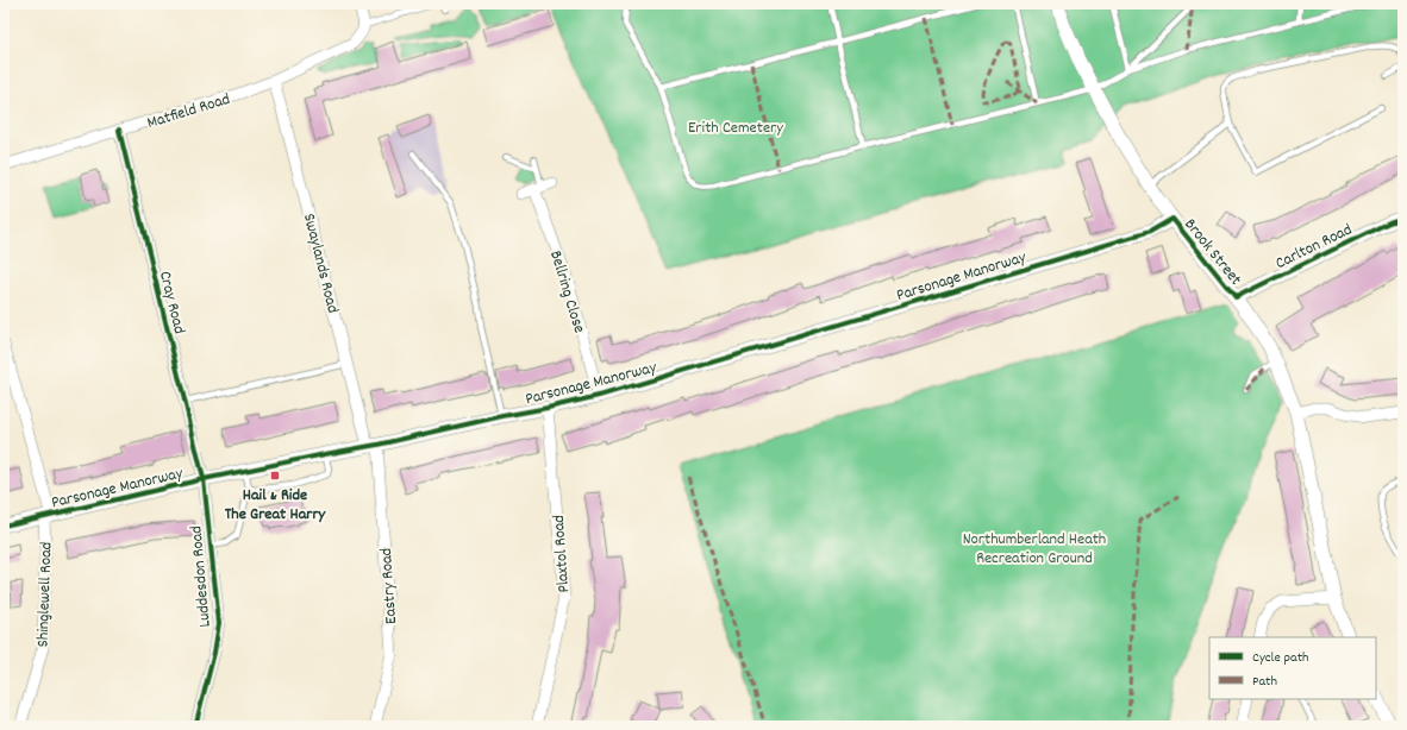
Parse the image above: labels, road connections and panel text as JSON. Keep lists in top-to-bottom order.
{
  "streets": {
    "street": [
      "Matfield Road",
      "Carlton Road",
      "Brook Street",
      "Swaylands Road",
      "Parsonage Manorway",
      "Bellring Close",
      "Cray Road",
      "Plaxtol Road",
      "Luddesdon Road",
      "Eastry Road",
      "Shinglewell Road"
    ]
  },
  "crossings": [
    ["Matfield Road", "Swaylands Road"],
    ["Matfield Road", "Cray Road"],
    ["Carlton Road", "Brook Street"],
    ["Brook Street", "Parsonage Manorway"],
    ["Swaylands Road", "Parsonage Manorway"],
    ["Swaylands Road", "Eastry Road"],
    ["Parsonage Manorway", "Bellring Close"],
    ["Parsonage Manorway", "Cray Road"],
    ["Parsonage Manorway", "Plaxtol Road"],
    ["Parsonage Manorway", "Luddesdon Road"],
    ["Parsonage Manorway", "Eastry Road"],
    ["Parsonage Manorway", "Shinglewell Road"],
    ["Cray Road", "Luddesdon Road"]
  ],
  "parks": ["Erith Cemetery", "Northumberland Heath Recreation Ground"],
  "places": {
    "transit": ["Hail & Ride The Great Harry"]
  },
  "legend": ["Cycle path", "Path"]
}
